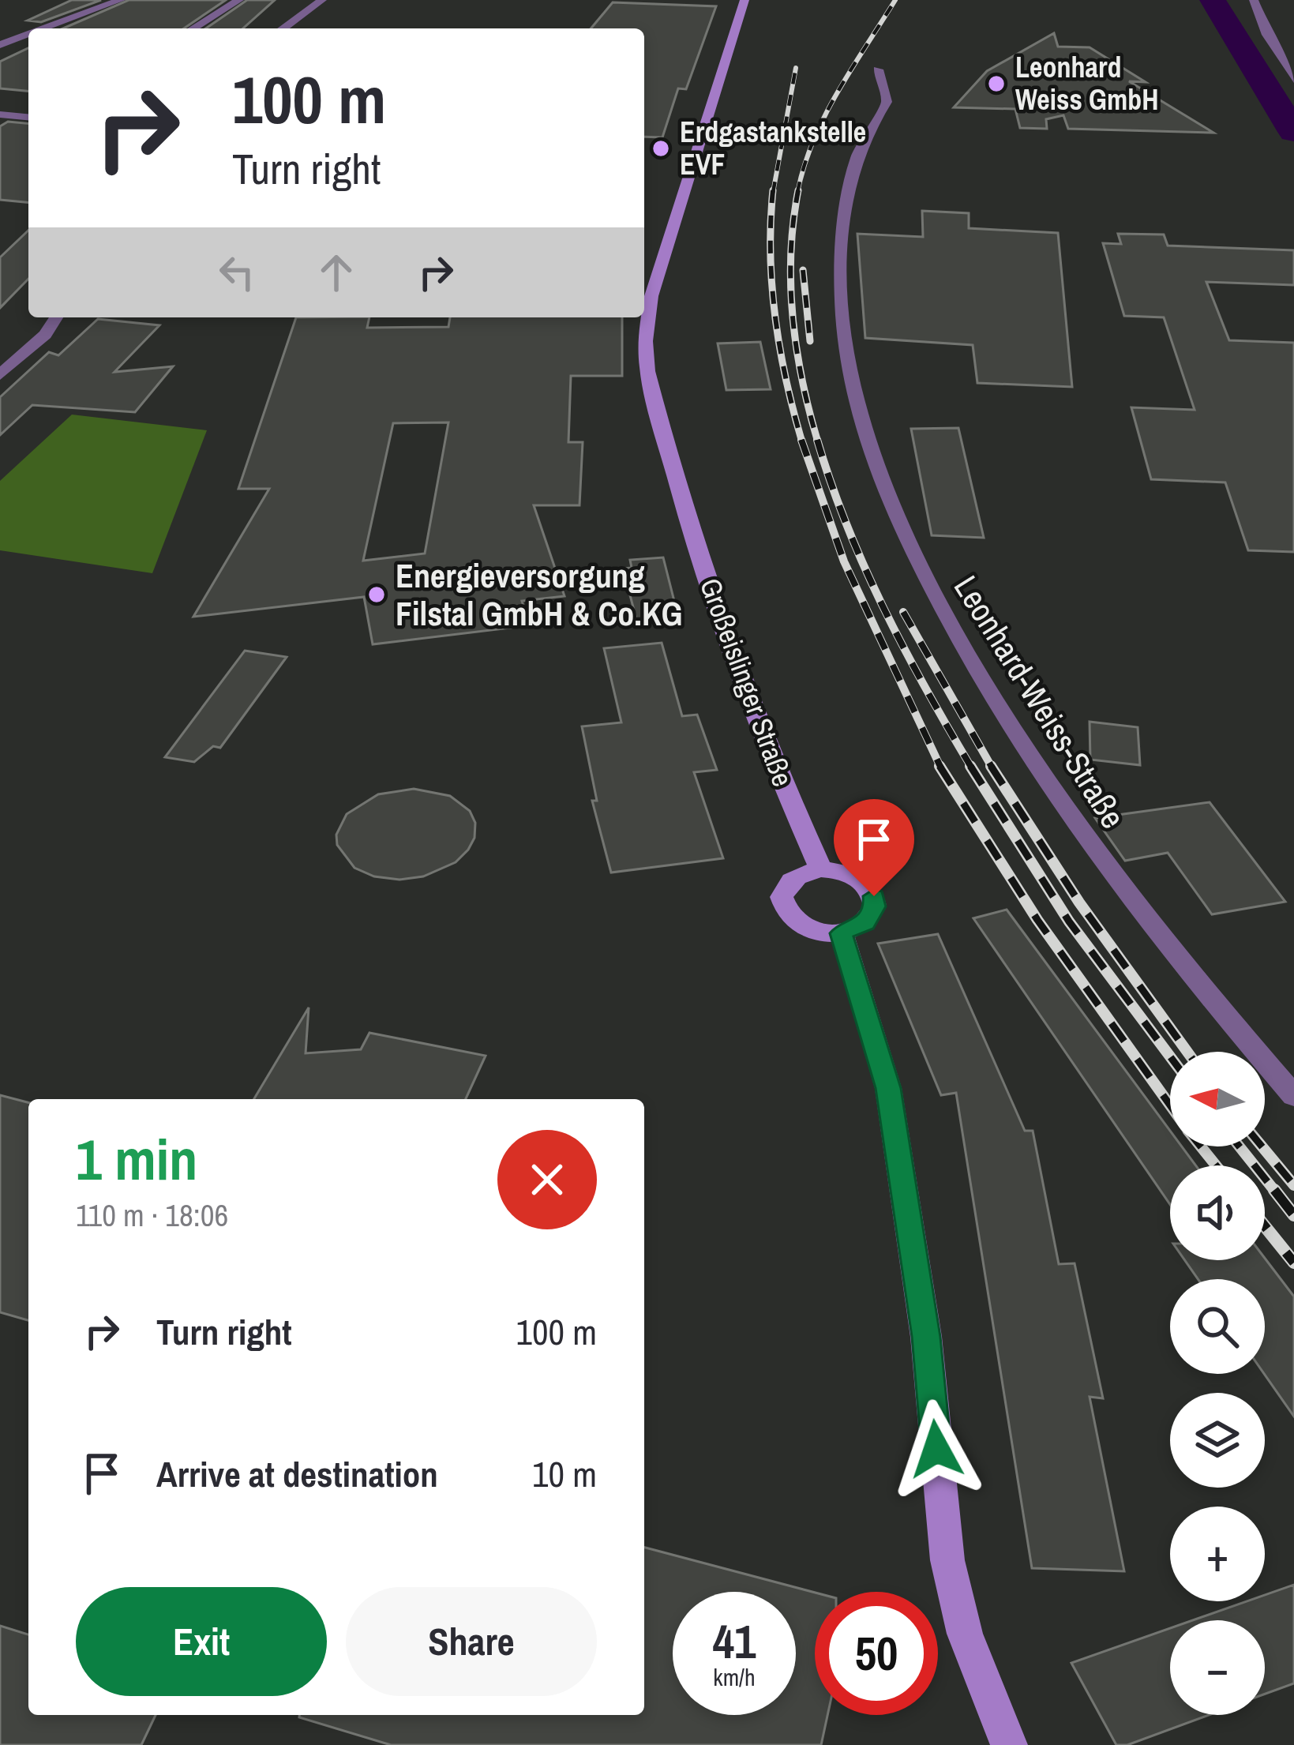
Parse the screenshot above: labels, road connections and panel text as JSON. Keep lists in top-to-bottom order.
{
  "streets": {
    "main road": ["Großeislinger Straße"],
    "street": ["Leonhard-Weiss-Straße"]
  },
  "places": ["Leonhard Weiss GmbH", "Erdgastankstelle EVF", "Energieversorgung Filstal GmbH & Co.KG"],
  "north": "left",
  "page": {
    "turn": ["100 m", "Turn right"],
    "map_buttons": ["+", "−"],
    "heading": ["1 min", "110 m · 18:06"],
    "list": [
      {
        "name": "Turn right",
        "value": "100 m"
      },
      {
        "name": "Arrive at destination",
        "value": "10 m"
      }
    ],
    "buttons": ["Exit", "Share"],
    "speed": "41 km/h",
    "limit": "50"
  }
}
